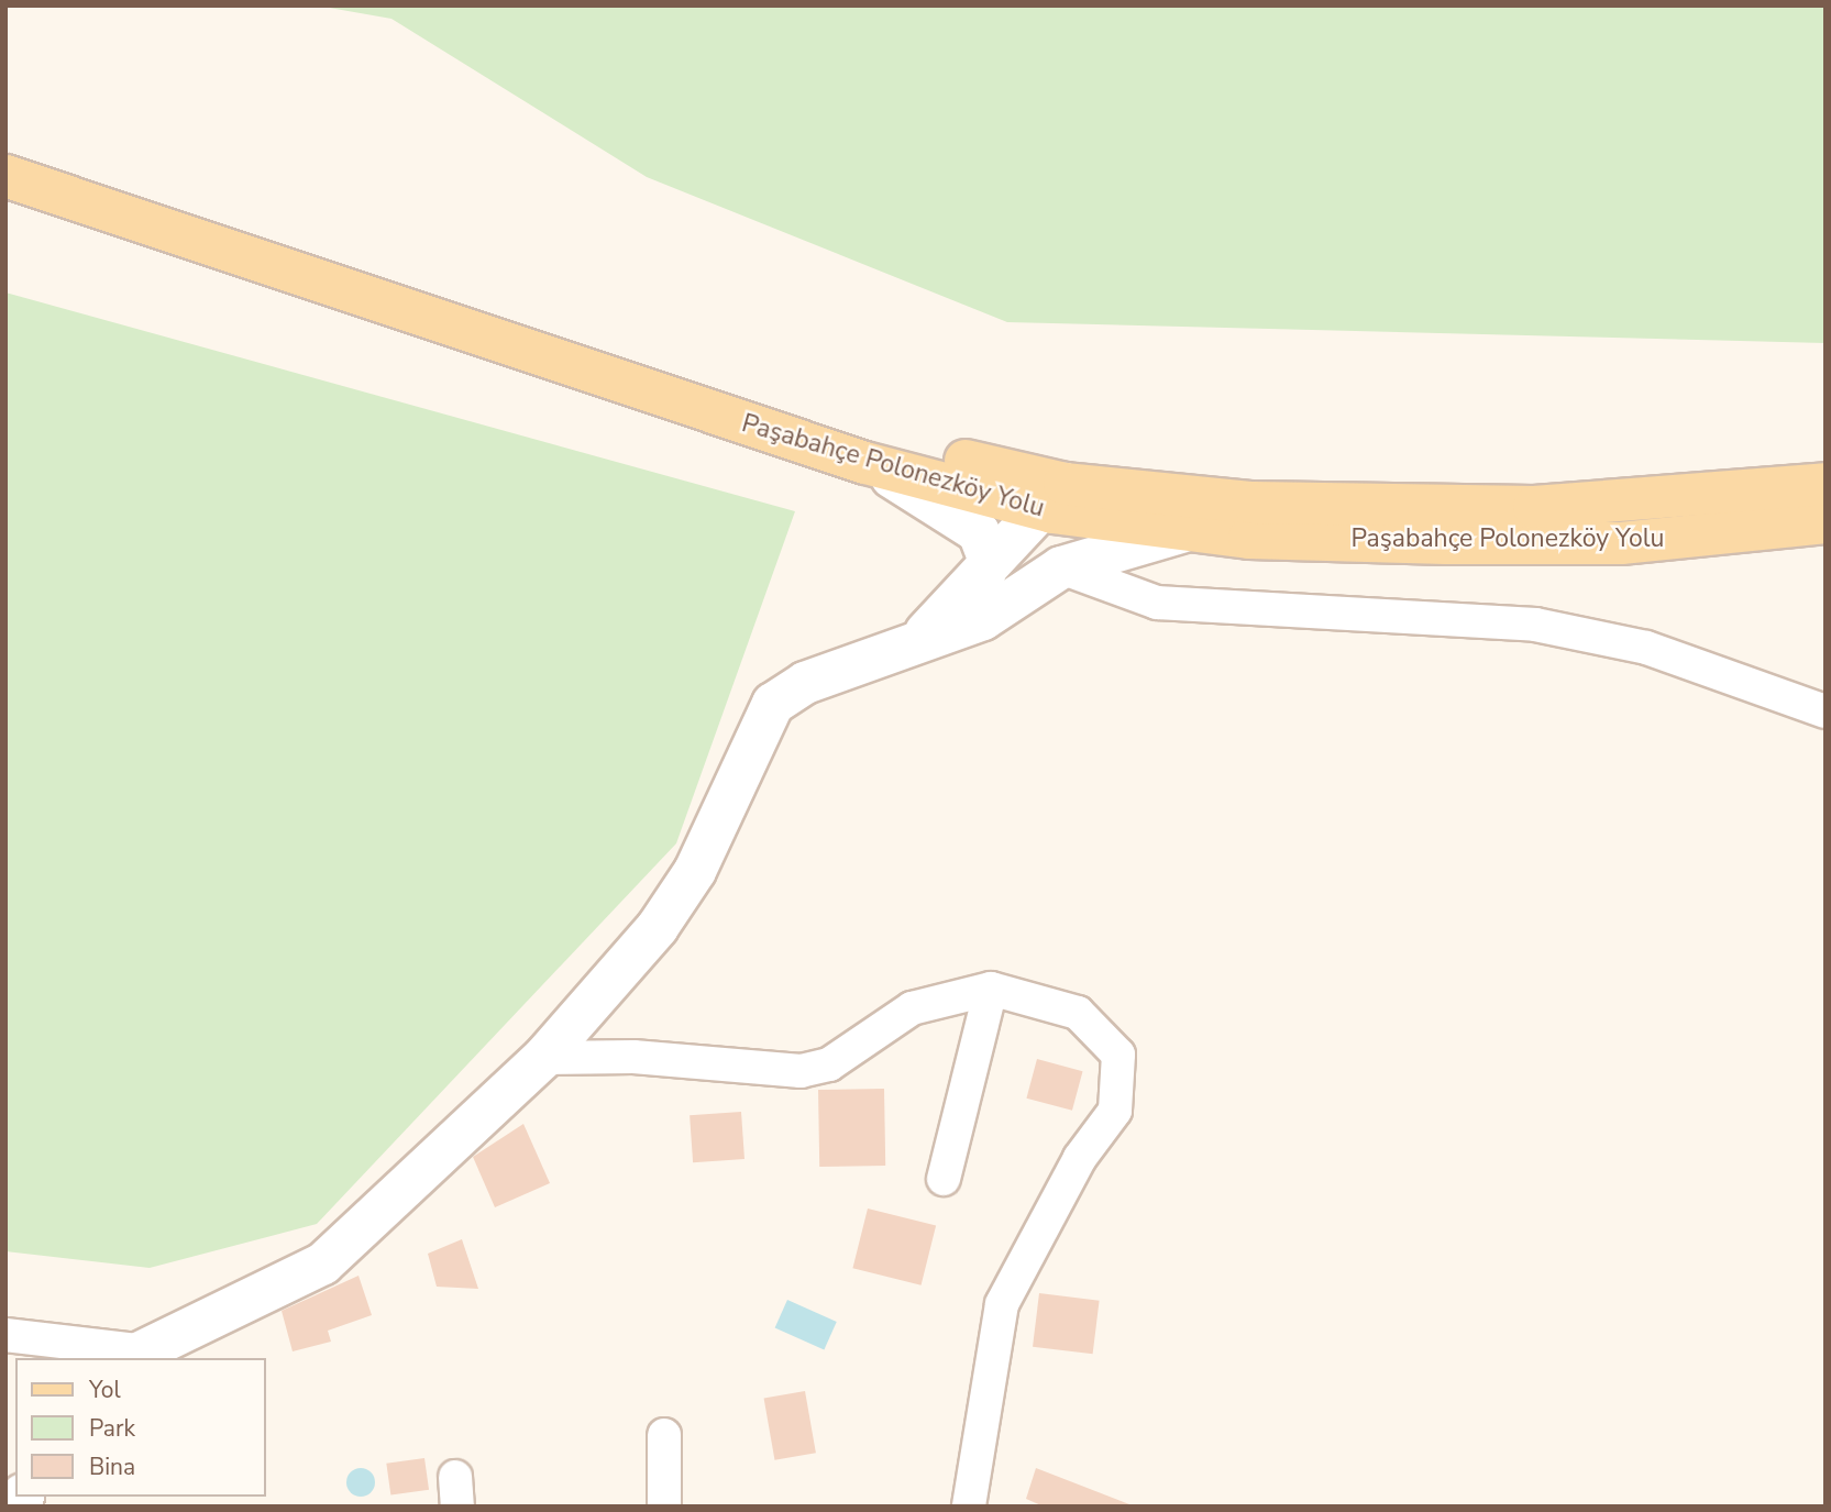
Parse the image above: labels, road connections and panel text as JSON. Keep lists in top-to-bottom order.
{
  "streets": {
    "main road": ["Paşabahçe Polonezköy Yolu"]
  },
  "legend": ["Yol", "Park", "Bina"]
}
